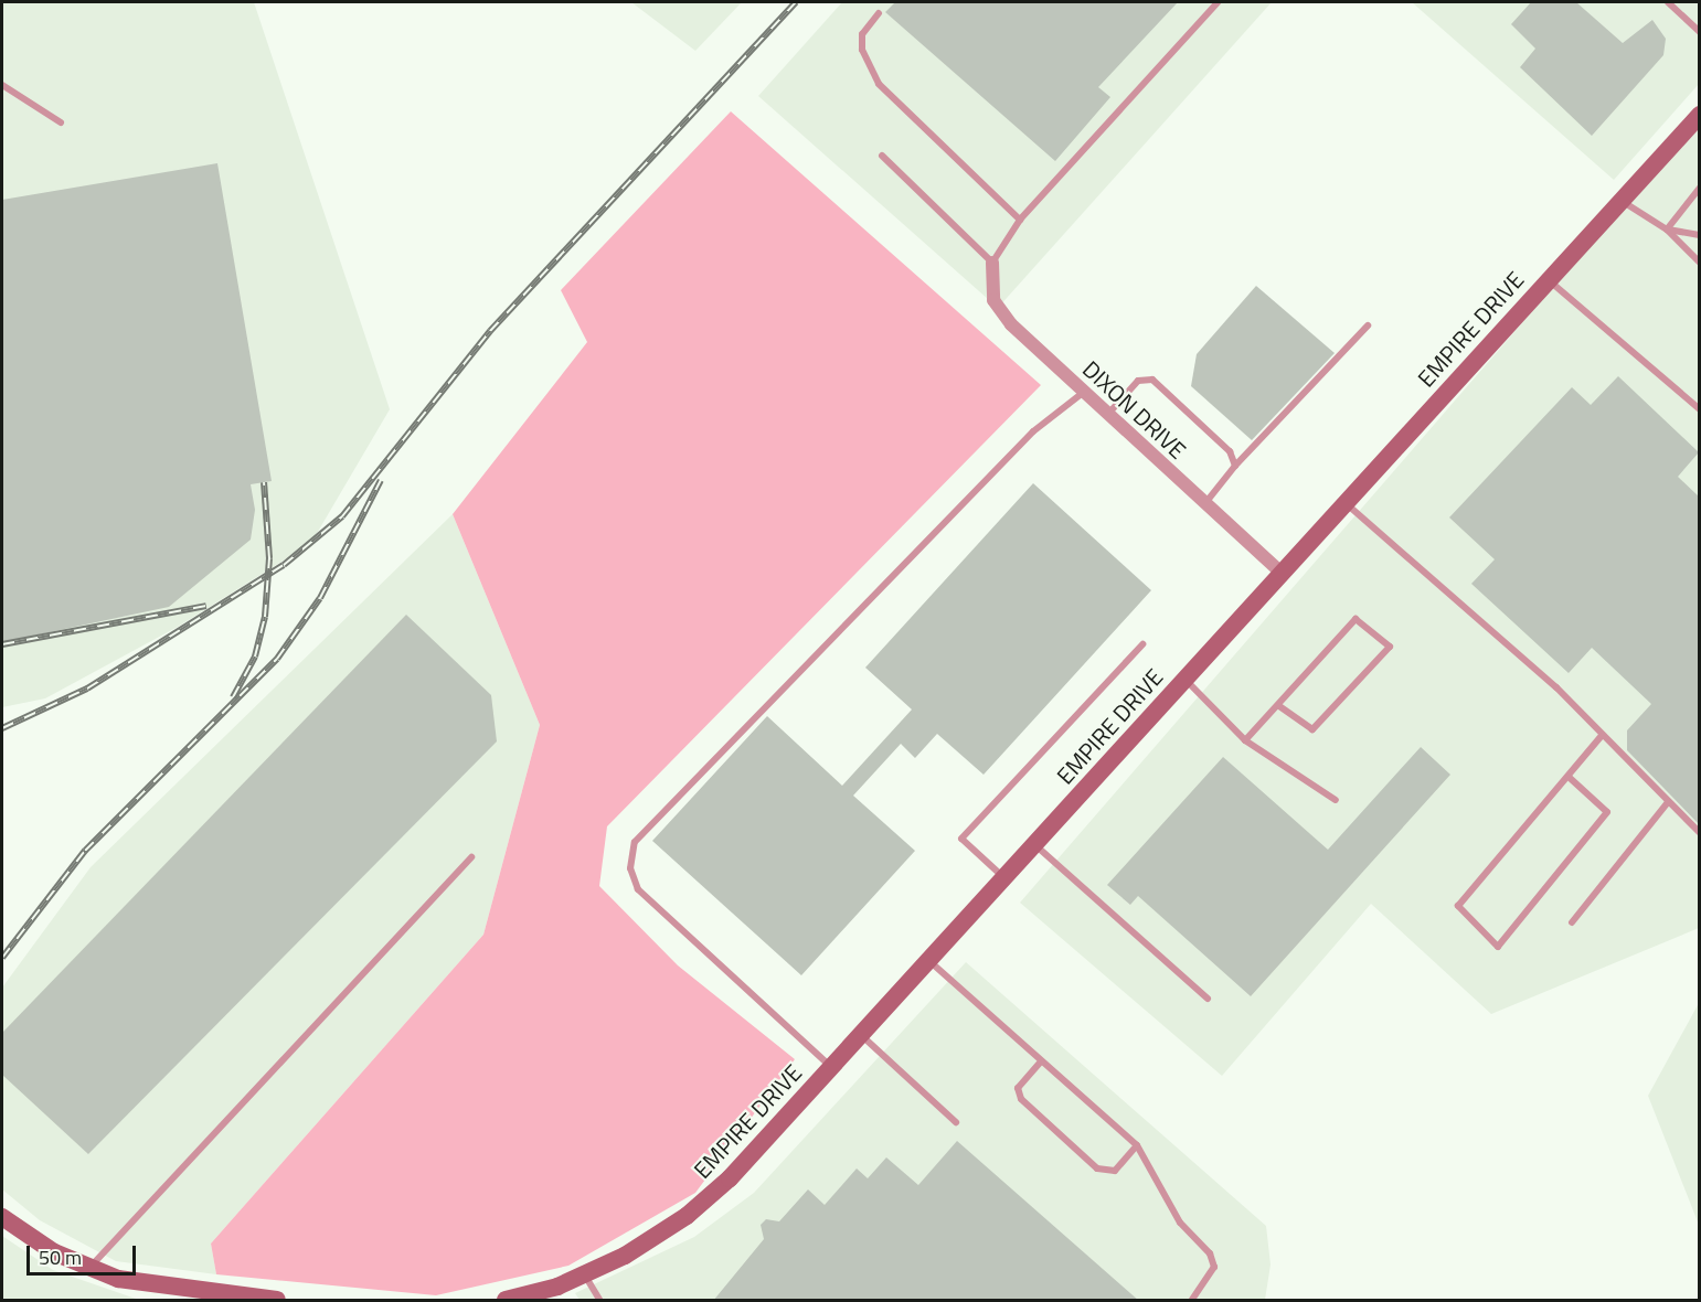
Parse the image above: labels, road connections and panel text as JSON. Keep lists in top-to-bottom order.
{
  "streets": {
    "street": ["EMPIRE DRIVE", "DIXON DRIVE"]
  },
  "crossings": [
    ["EMPIRE DRIVE", "DIXON DRIVE"]
  ],
  "scale_bar": "50 m"
}
